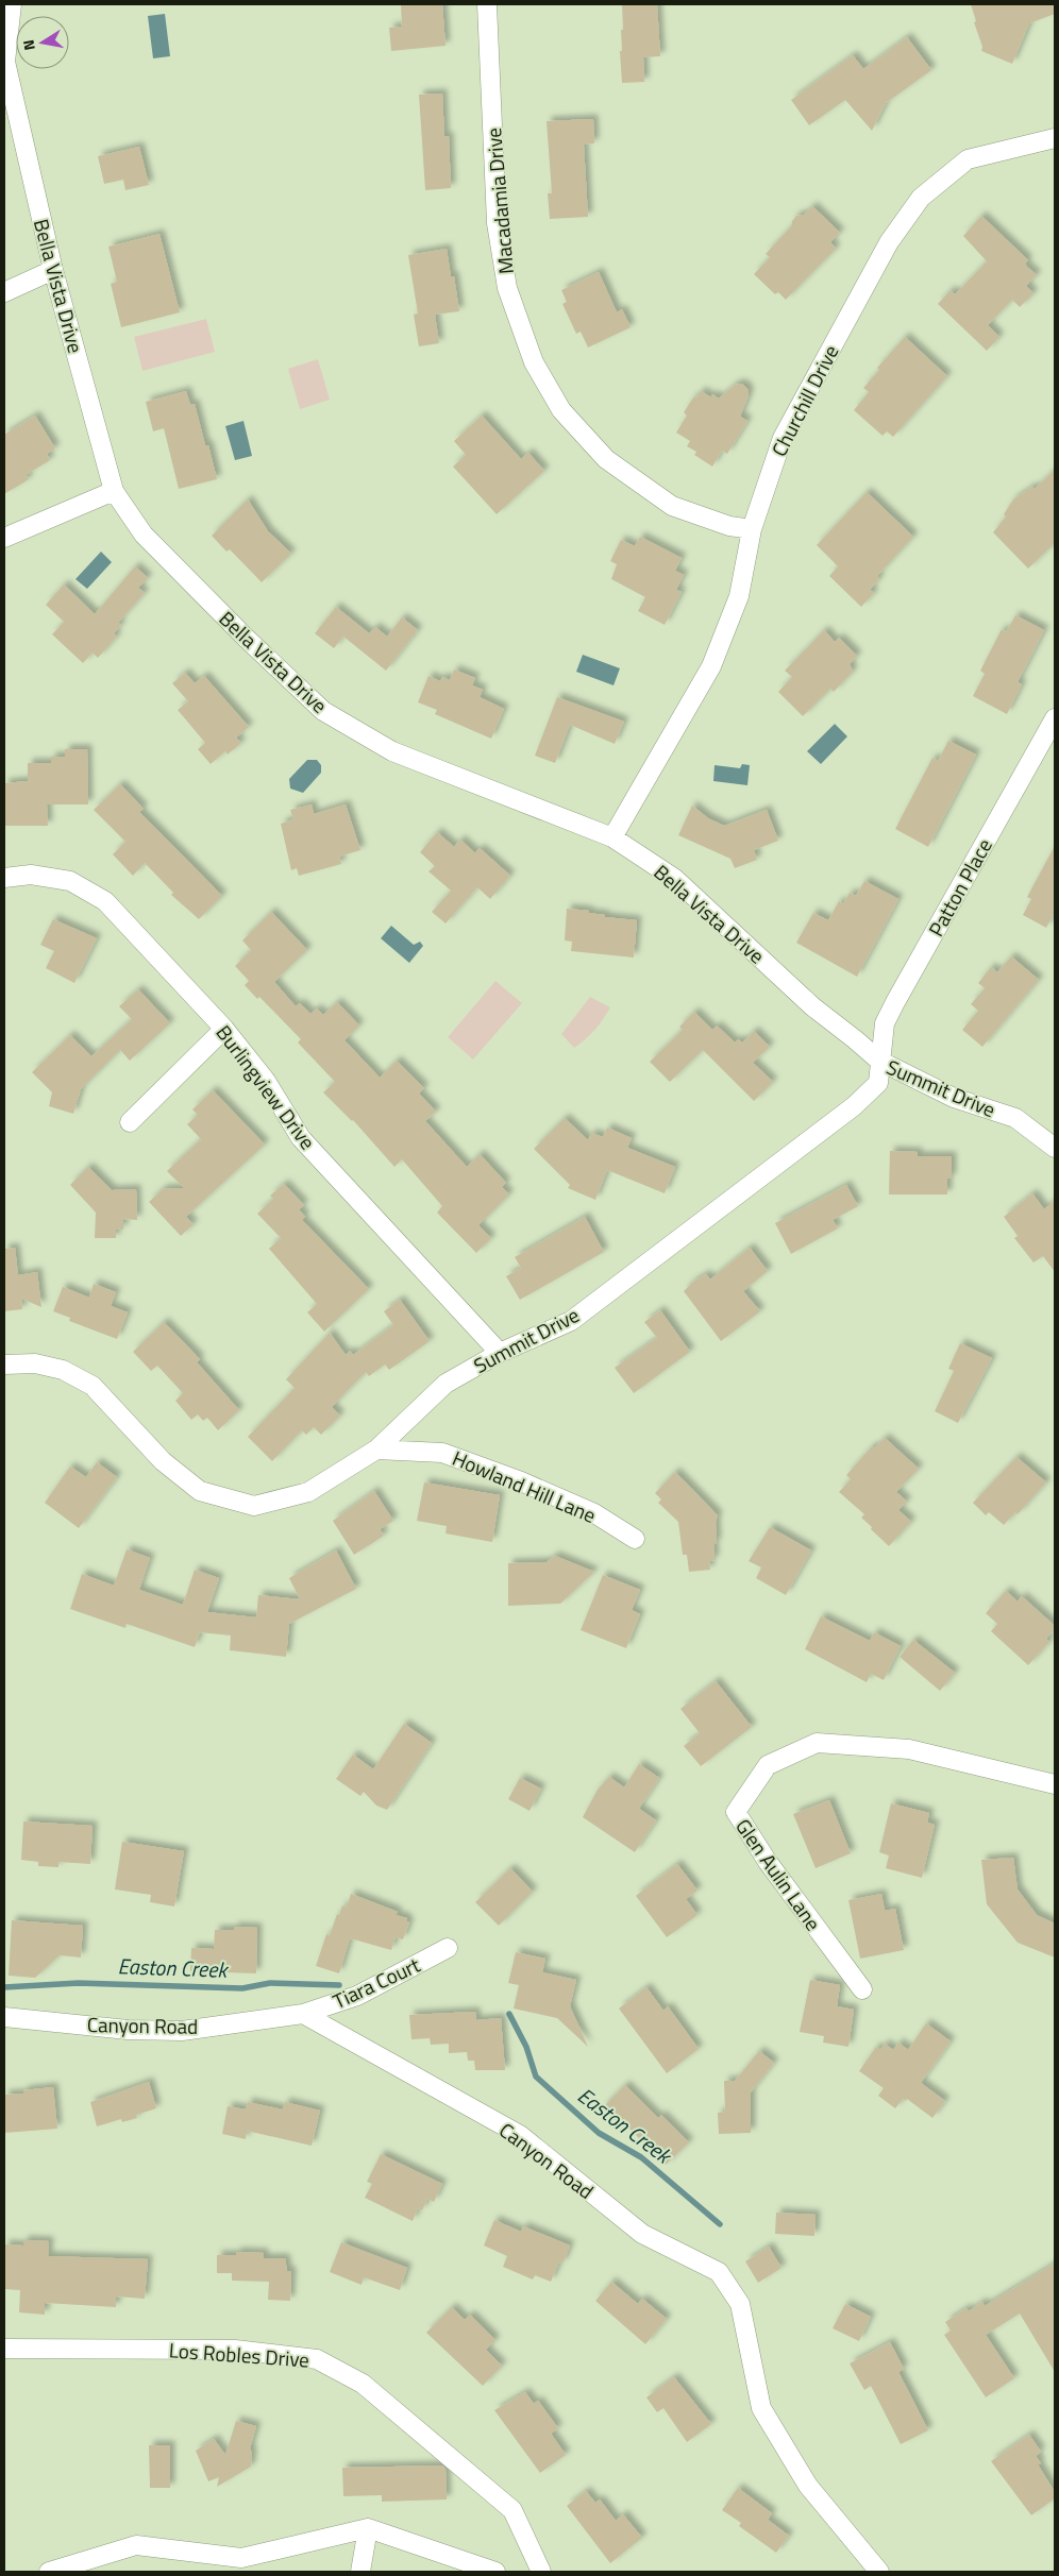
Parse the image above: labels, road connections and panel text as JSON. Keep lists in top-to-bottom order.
{
  "streets": {
    "street": [
      "Macadamia Drive",
      "Bella Vista Drive",
      "Churchill Drive",
      "Patton Place",
      "Burlingview Drive",
      "Summit Drive",
      "Howland Hill Lane",
      "Glen Aulin Lane",
      "Tiara Court",
      "Canyon Road",
      "Los Robles Drive"
    ]
  },
  "crossings": [
    ["Macadamia Drive", "Churchill Drive"],
    ["Bella Vista Drive", "Churchill Drive"],
    ["Bella Vista Drive", "Patton Place"],
    ["Bella Vista Drive", "Summit Drive"],
    ["Patton Place", "Summit Drive"],
    ["Burlingview Drive", "Summit Drive"],
    ["Summit Drive", "Howland Hill Lane"],
    ["Tiara Court", "Canyon Road"]
  ],
  "water": ["Easton Creek"],
  "north": "left"
}
